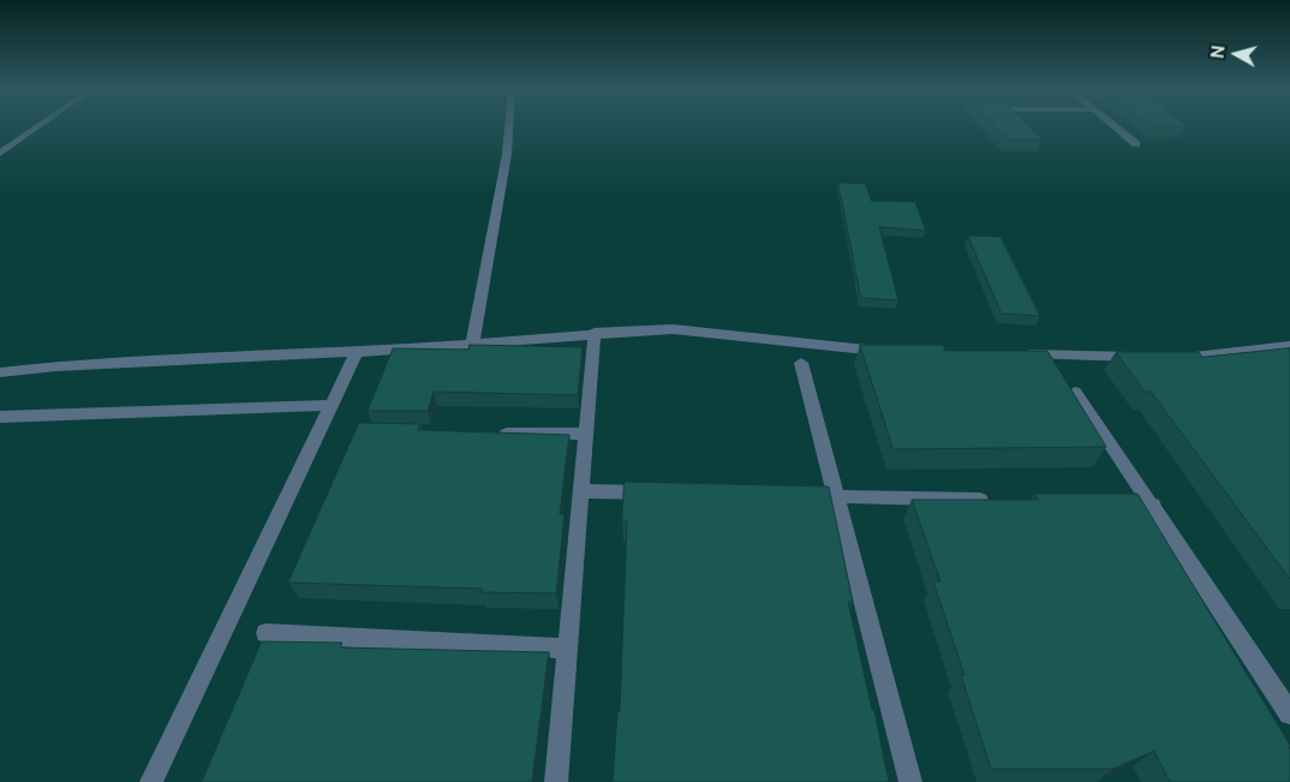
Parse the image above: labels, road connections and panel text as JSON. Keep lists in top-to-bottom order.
{
  "north": "left"
}
